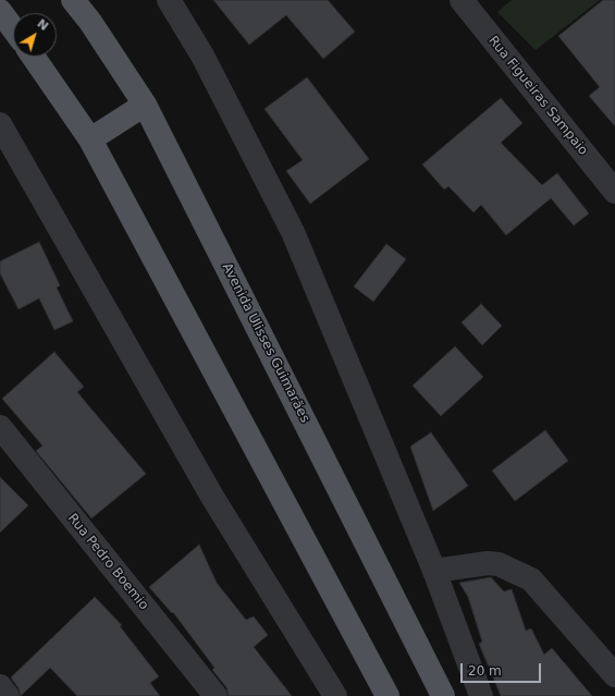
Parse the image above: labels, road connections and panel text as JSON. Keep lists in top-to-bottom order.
{
  "streets": {
    "main road": ["Avenida Ulisses Guimarães"],
    "street": ["Rua Figueiras Sampaio", "Rua Pedro Boemio"]
  },
  "scale_bar": "20 m",
  "north": "top right"
}
